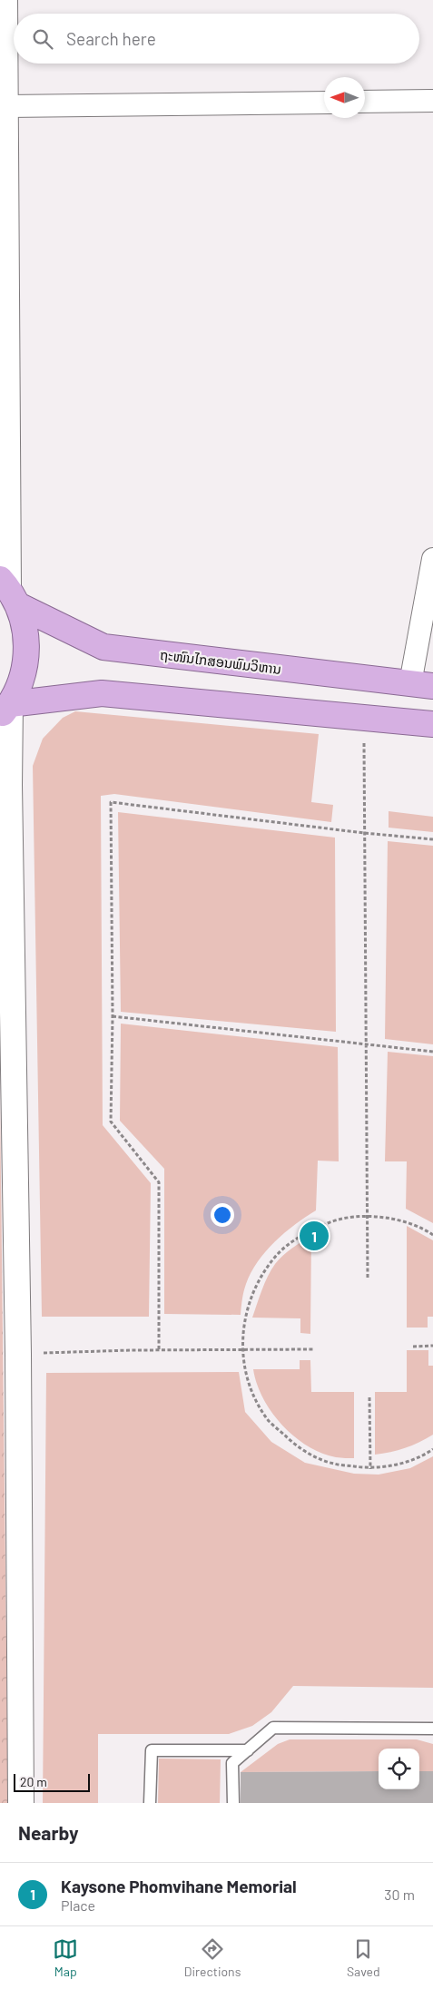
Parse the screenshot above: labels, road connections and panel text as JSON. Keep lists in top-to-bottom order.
{
  "streets": {
    "highway": ["ຖະໜົນໄກສອນພົມວິຫານ"]
  },
  "scale_bar": "20 m",
  "north": "left",
  "page": {
    "search": "Search here",
    "pins": "1",
    "scale": "20 m",
    "heading": "Nearby",
    "list": [
      {
        "mark": "1",
        "name": "Kaysone Phomvihane Memorial",
        "note": "Place",
        "value": "30 m"
      }
    ],
    "nav": ["Map", "Directions", "Saved"]
  }
}
